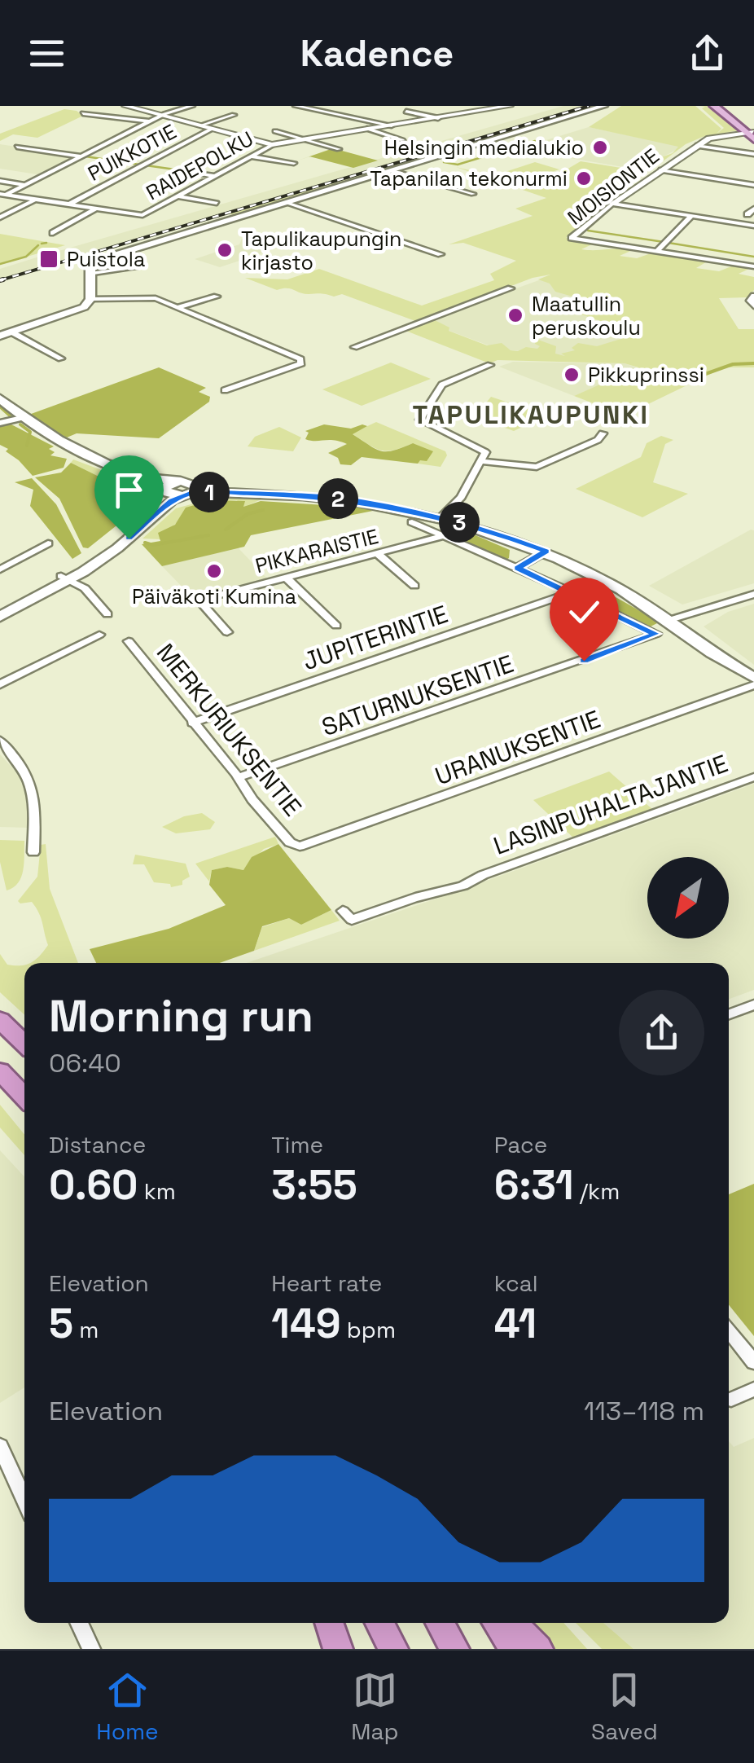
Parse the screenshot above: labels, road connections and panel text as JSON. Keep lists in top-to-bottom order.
{
  "streets": {
    "street": [
      "PUIKKOTIE",
      "RAIDEPOLKU",
      "MOISIONTIE",
      "PIKKARAISTIE",
      "JUPITERINTIE",
      "SATURNUKSENTIE",
      "MERKURIUKSENTIE",
      "URANUKSENTIE",
      "LASINPUHALTAJANTIE"
    ]
  },
  "crossings": [
    ["JUPITERINTIE", "SATURNUKSENTIE"],
    ["JUPITERINTIE", "MERKURIUKSENTIE"],
    ["SATURNUKSENTIE", "MERKURIUKSENTIE"],
    ["MERKURIUKSENTIE", "URANUKSENTIE"]
  ],
  "districts": ["TAPULIKAUPUNKI"],
  "places": {
    "other": [
      "Helsingin medialukio",
      "Tapanilan tekonurmi",
      "Tapulikaupungin kirjasto",
      "Maatullin peruskoulu",
      "Pikkuprinssi",
      "Päiväkoti Kumina"
    ],
    "transit": ["Puistola"]
  },
  "north": "bottom left",
  "page": {
    "header": "Kadence",
    "pins": ["1", "2", "3"],
    "heading": ["Morning run", "06:40"],
    "stats": [
      ["Distance", "0.60 km"],
      ["Time", "3:55"],
      ["Pace", "6:31 /km"],
      ["Elevation", "5 m"],
      ["Heart rate", "149 bpm"],
      ["kcal", "41"]
    ],
    "chart": ["Elevation", "113–118 m"],
    "tabs": ["Home", "Map", "Saved"]
  }
}
